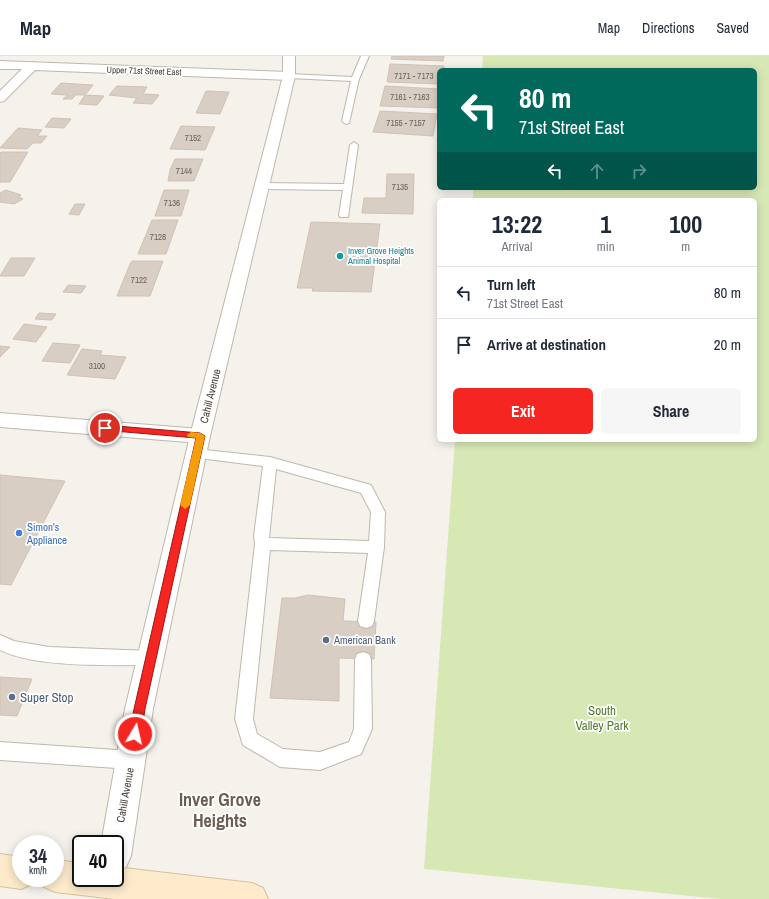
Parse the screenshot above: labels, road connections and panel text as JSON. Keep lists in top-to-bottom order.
{
  "streets": {
    "street": ["Upper 71st Street East", "Cahill Avenue"]
  },
  "crossings": [
    ["Upper 71st Street East", "Cahill Avenue"]
  ],
  "districts": ["Inver Grove Heights"],
  "parks": ["South Valley Park"],
  "places": [
    "Inver Grove Heights Animal Hospital",
    "Simon's Appliance",
    "American Bank",
    "Super Stop"
  ],
  "house_numbers": [
    "7171 - 7173",
    "7161 - 7163",
    "7155 - 7157",
    "7152",
    "7144",
    "7135",
    "7136",
    "7128",
    "7122",
    "3100"
  ],
  "page": {
    "header": "Map",
    "nav": ["Map", "Directions", "Saved"],
    "turn": ["80 m", "71st Street East"],
    "eta": [
      "13:22",
      "Arrival",
      "1",
      "min",
      "100",
      "m"
    ],
    "list": [
      {
        "name": "Turn left",
        "note": "71st Street East",
        "value": "80 m"
      },
      {
        "name": "Arrive at destination",
        "value": "20 m"
      }
    ],
    "buttons": ["Exit", "Share"],
    "speed": "34 km/h",
    "limit": "40"
  }
}
